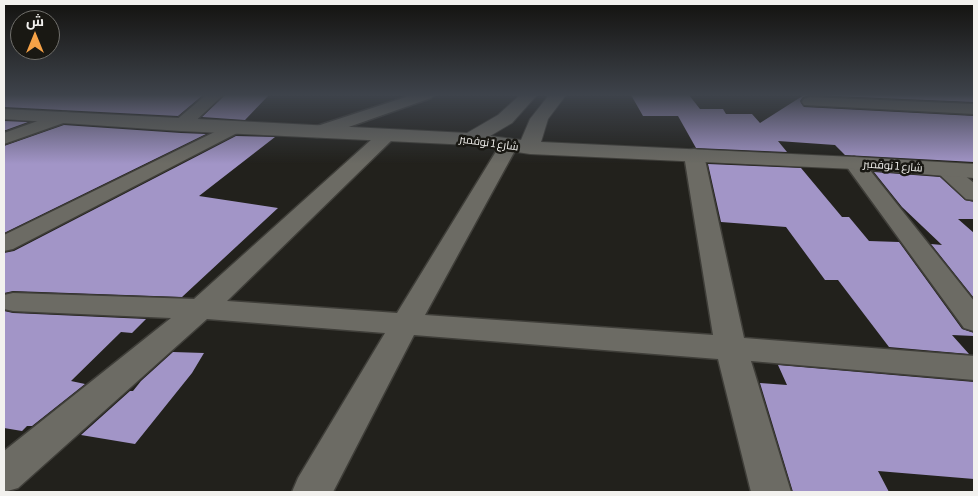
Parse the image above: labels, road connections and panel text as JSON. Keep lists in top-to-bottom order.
{
  "streets": {
    "main road": ["شارع 1 نوفمبر"]
  },
  "north": "top"
}
